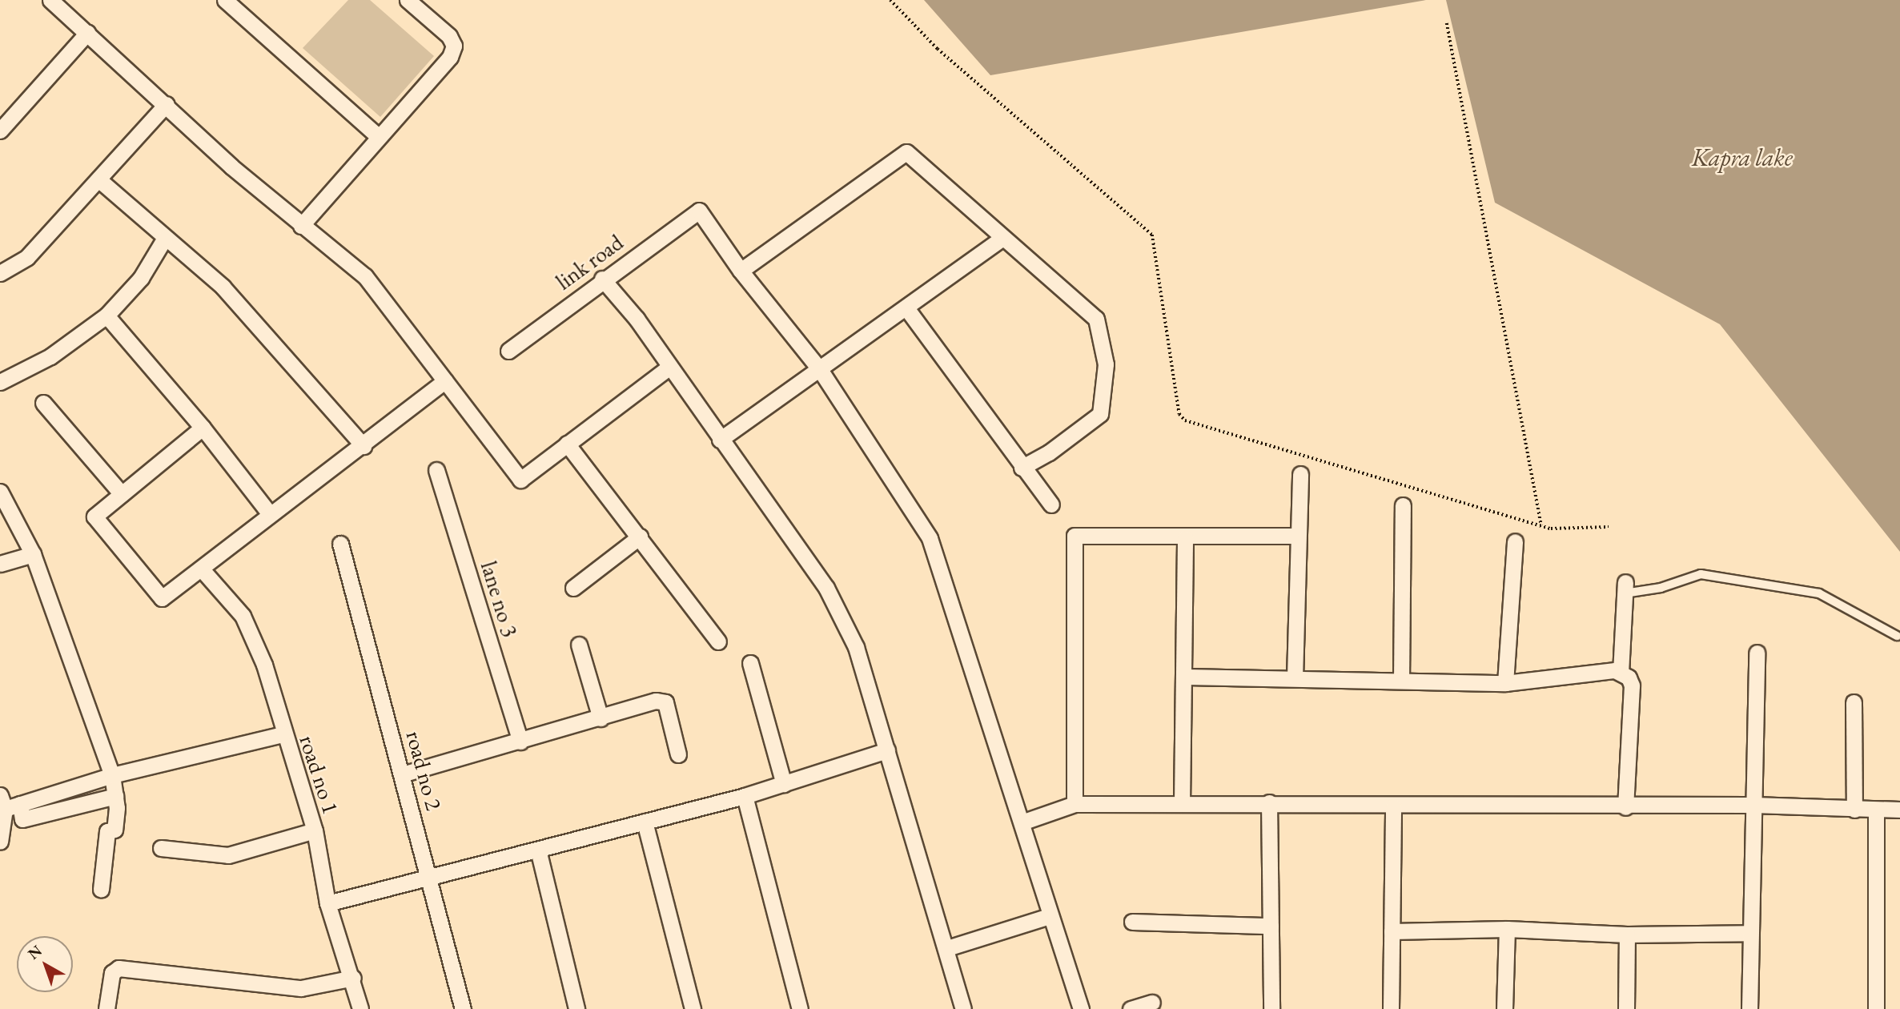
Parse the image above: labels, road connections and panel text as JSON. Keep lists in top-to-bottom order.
{
  "streets": {
    "street": [
      "link road",
      "lane no 3",
      "road no 2",
      "road no 1"
    ]
  },
  "water": ["Kapra lake"],
  "north": "top left"
}
